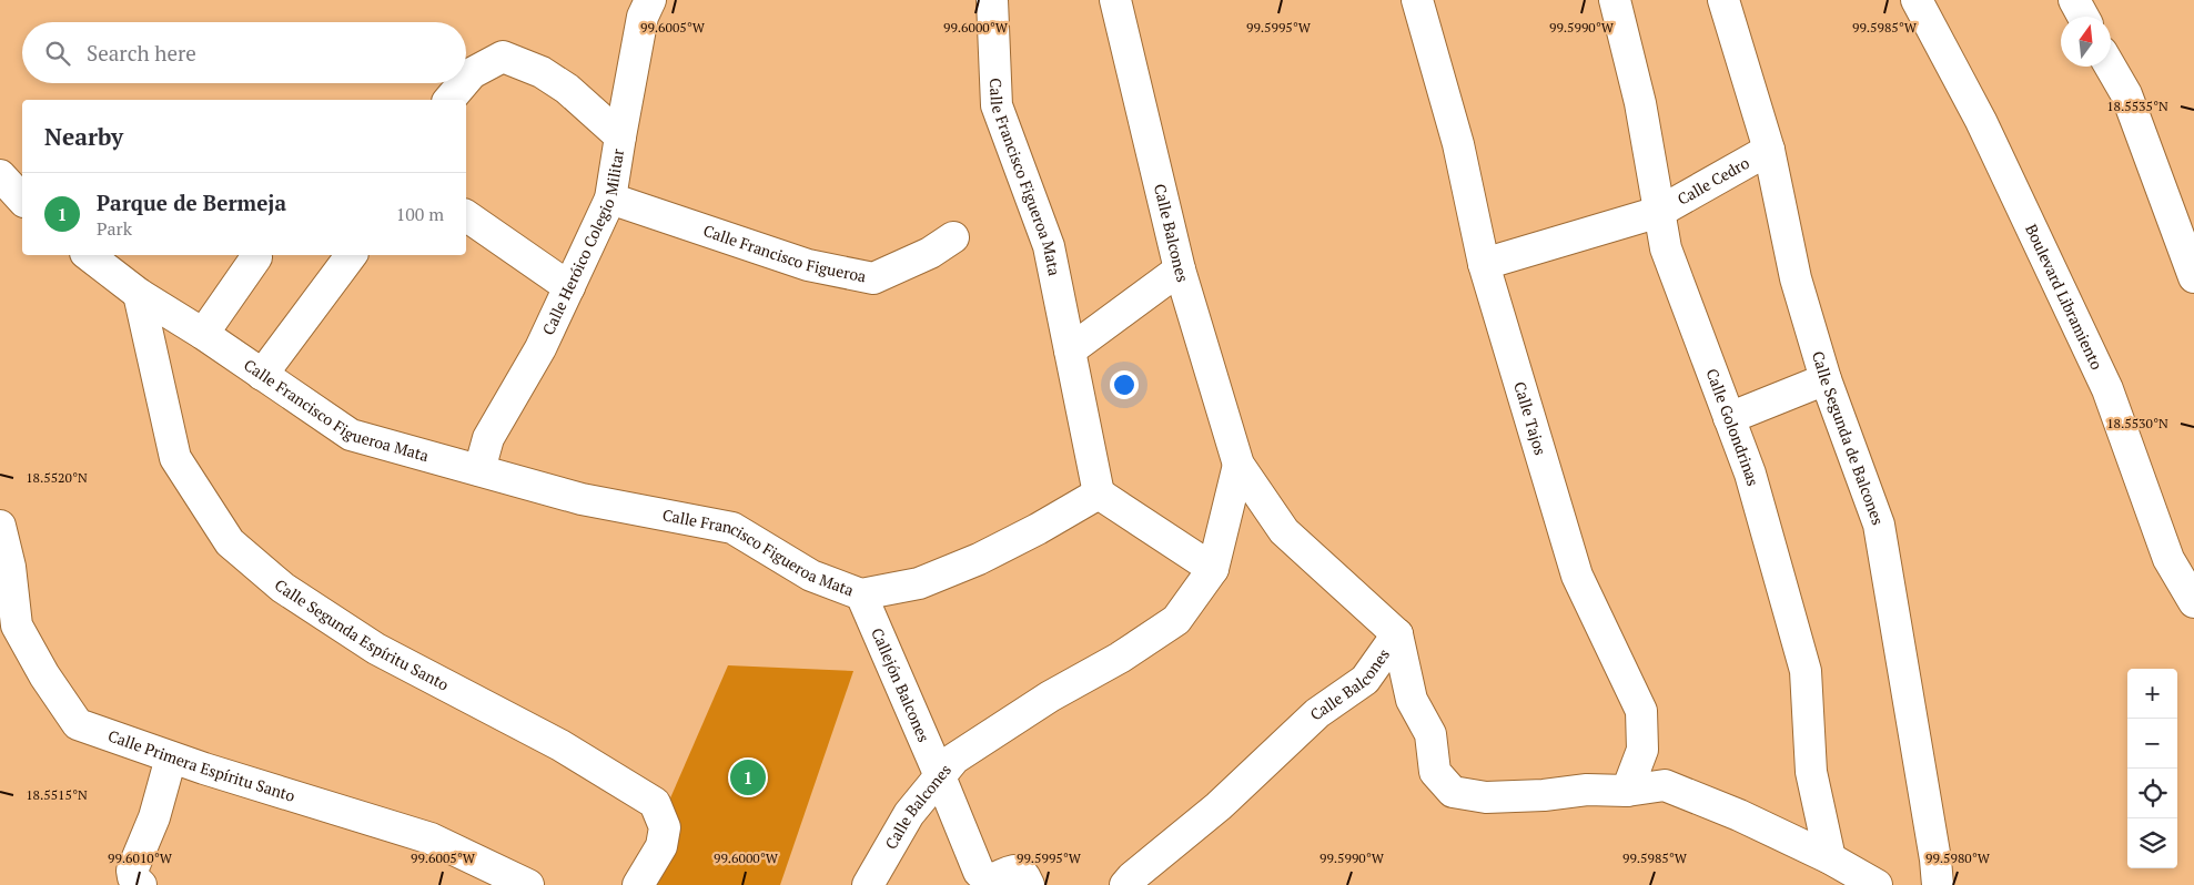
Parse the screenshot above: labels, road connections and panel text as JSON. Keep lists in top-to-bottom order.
{
  "streets": {
    "street": [
      "Calle Francisco Figueroa Mata",
      "Calle Cedro",
      "Calle Balcones",
      "Calle Heróico Colegio Militar",
      "Calle Francisco Figueroa",
      "Boulevard Libramiento",
      "Calle Tajos",
      "Calle Golondrinas",
      "Calle Segunda de Balcones",
      "Calle Segunda Espíritu Santo",
      "Callejón Balcones",
      "Calle Primera Espíritu Santo"
    ]
  },
  "crossings": [
    ["Calle Francisco Figueroa Mata", "Calle Heróico Colegio Militar"],
    ["Calle Francisco Figueroa Mata", "Calle Segunda Espíritu Santo"],
    ["Calle Francisco Figueroa Mata", "Callejón Balcones"],
    ["Calle Cedro", "Calle Tajos"],
    ["Calle Cedro", "Calle Golondrinas"],
    ["Calle Cedro", "Calle Segunda de Balcones"],
    ["Calle Balcones", "Callejón Balcones"],
    ["Calle Heróico Colegio Militar", "Calle Francisco Figueroa"]
  ],
  "north": "top",
  "page": {
    "search": "Search here",
    "heading": "Nearby",
    "list": [
      {
        "mark": "1",
        "name": "Parque de Bermeja",
        "note": "Park",
        "value": "100 m"
      }
    ],
    "map_buttons": ["+", "−"],
    "pins": "1"
  },
  "coordinates": [
    "99.6005°W",
    "99.6000°W",
    "99.5995°W",
    "99.5990°W",
    "99.5985°W",
    "18.5535°N",
    "18.5530°N",
    "18.5520°N",
    "18.5515°N",
    "99.6010°W",
    "99.5980°W"
  ]
}
